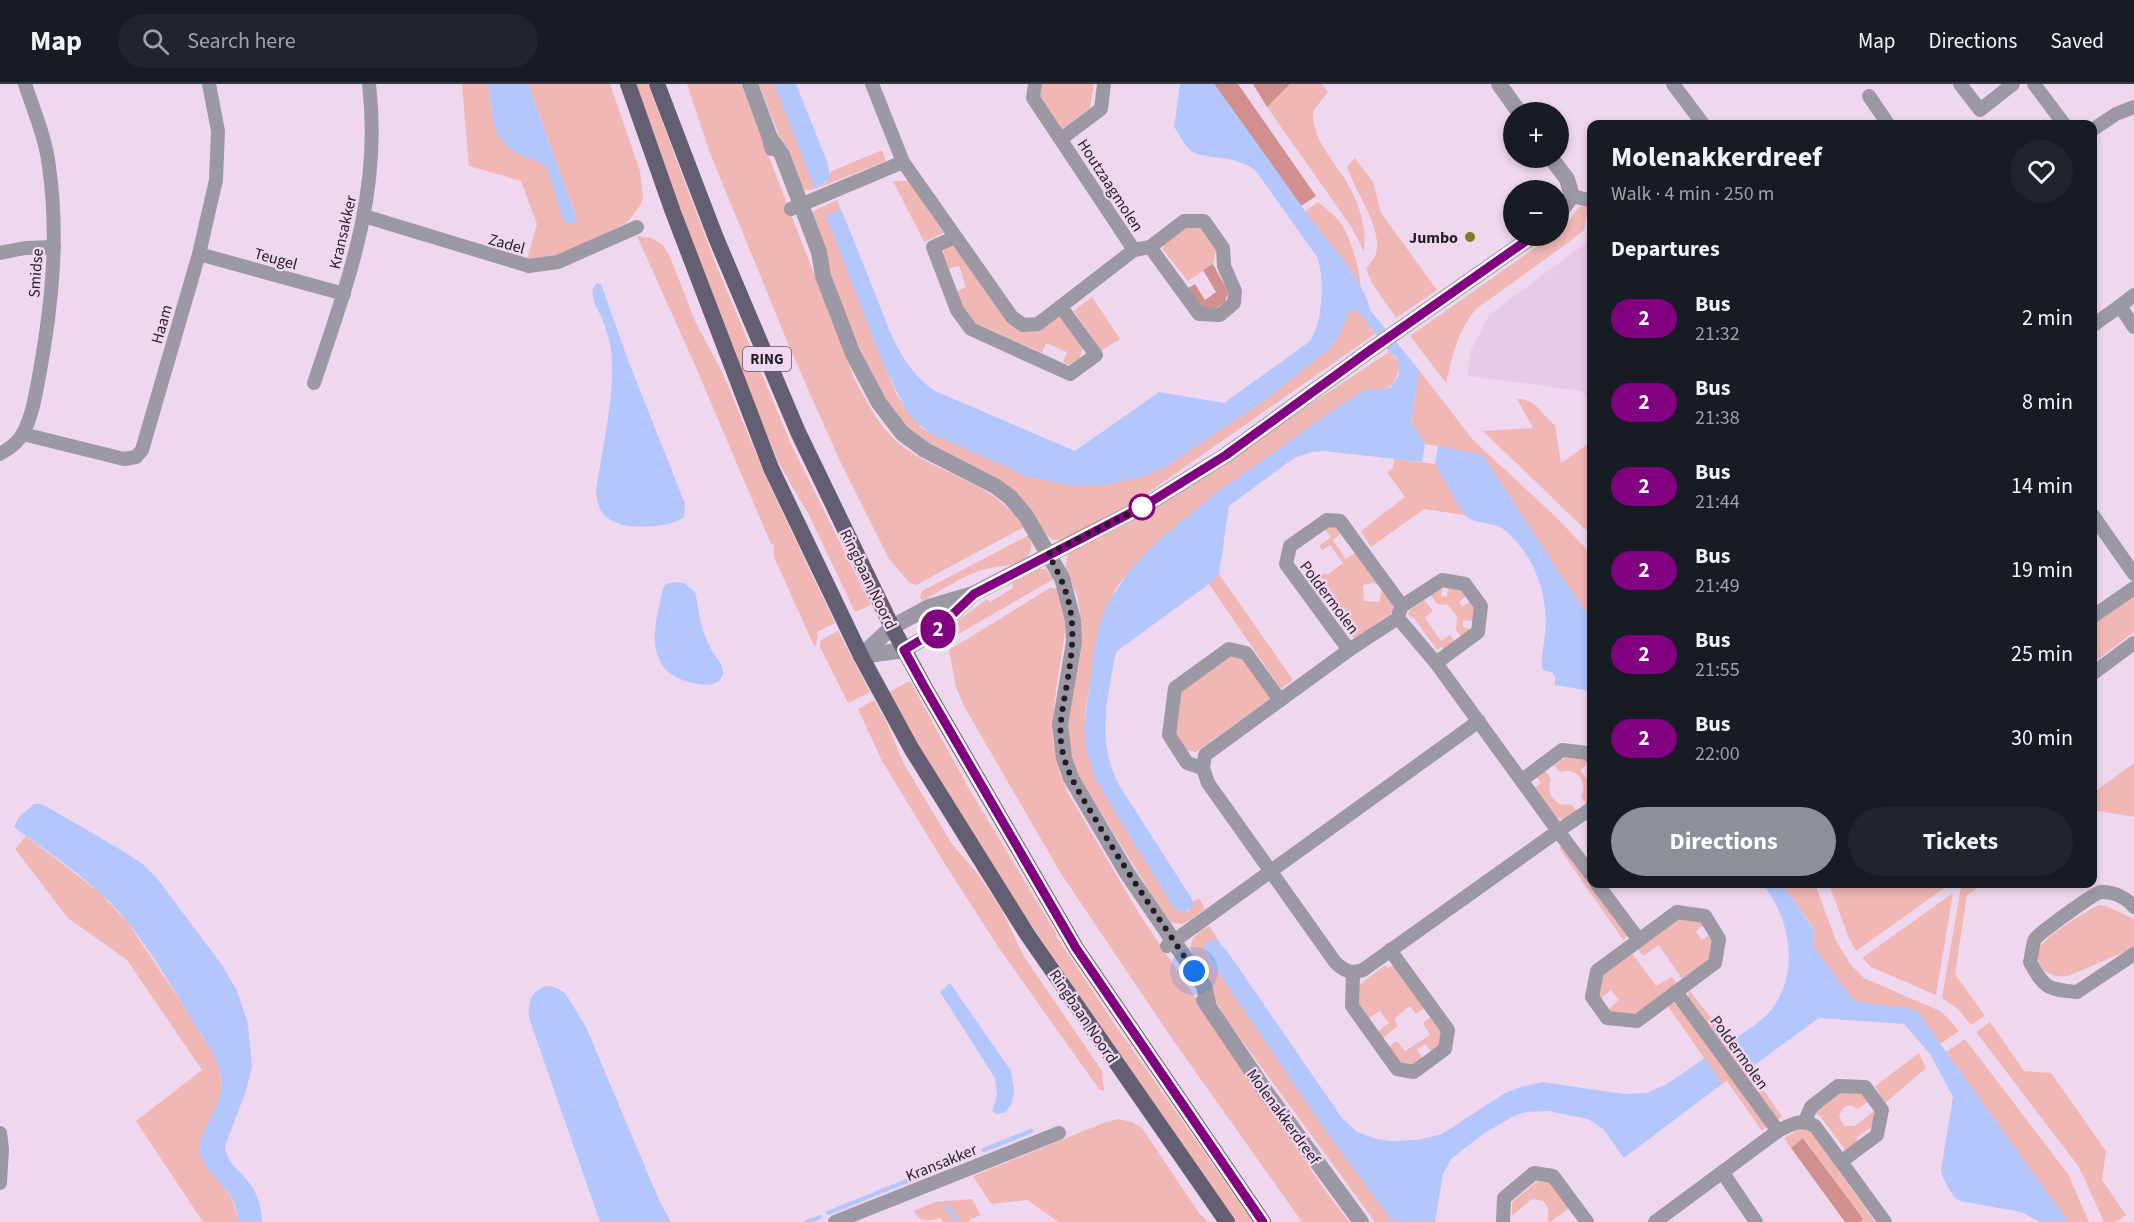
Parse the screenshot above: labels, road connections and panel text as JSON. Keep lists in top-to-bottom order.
{
  "streets": {
    "main road": ["RING", "Ringbaan Noord"],
    "street": [
      "Houtzaagmolen",
      "Kransakker",
      "Zadel",
      "Teugel",
      "Smidse",
      "Haam",
      "Poldermolen",
      "Molenakkerdreef"
    ]
  },
  "crossings": [
    ["Kransakker", "Zadel"],
    ["Kransakker", "Teugel"],
    ["Teugel", "Haam"],
    ["Smidse", "Haam"]
  ],
  "places": ["Jumbo"],
  "lines": ["bus line 2"],
  "page": {
    "header": "Map",
    "search": "Search here",
    "nav": ["Map", "Directions", "Saved"],
    "on_map": "2",
    "map_buttons": ["+", "−"],
    "heading": [
      ["Molenakkerdreef", "Walk · 4 min · 250 m"],
      "Departures"
    ],
    "list": [
      {
        "mark": "2",
        "name": "Bus",
        "note": "21:32",
        "value": "2 min"
      },
      {
        "mark": "2",
        "name": "Bus",
        "note": "21:38",
        "value": "8 min"
      },
      {
        "mark": "2",
        "name": "Bus",
        "note": "21:44",
        "value": "14 min"
      },
      {
        "mark": "2",
        "name": "Bus",
        "note": "21:49",
        "value": "19 min"
      },
      {
        "mark": "2",
        "name": "Bus",
        "note": "21:55",
        "value": "25 min"
      },
      {
        "mark": "2",
        "name": "Bus",
        "note": "22:00",
        "value": "30 min"
      }
    ],
    "buttons": ["Directions", "Tickets"]
  }
}
